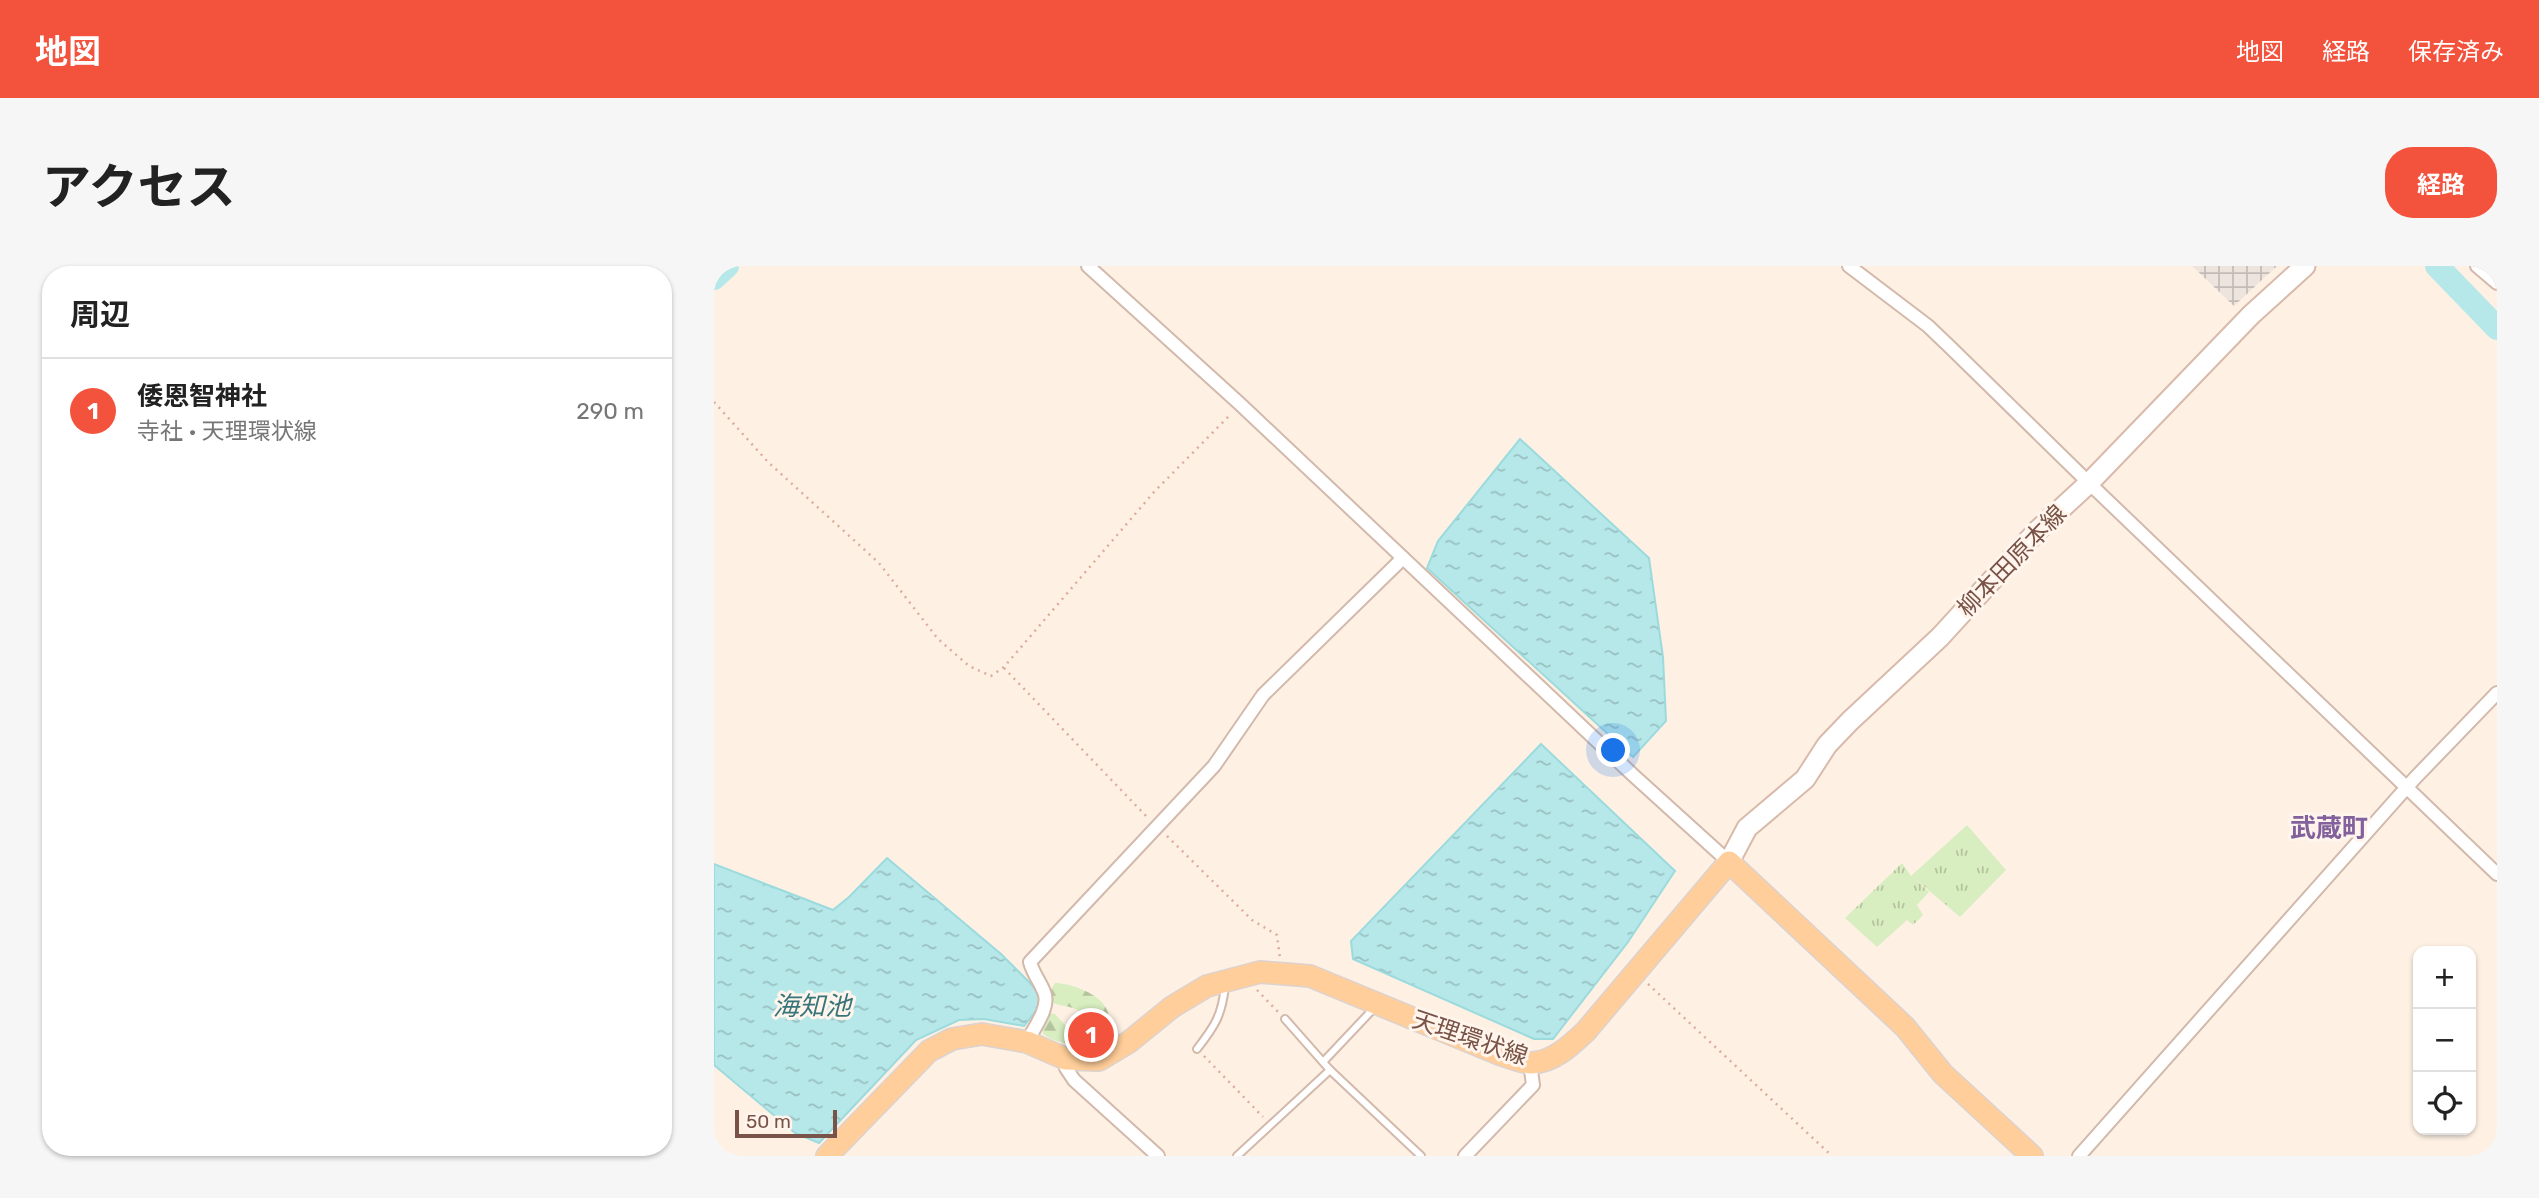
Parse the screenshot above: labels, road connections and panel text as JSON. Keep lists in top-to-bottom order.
{
  "streets": {
    "main road": ["柳本田原本線", "天理環状線"]
  },
  "crossings": [
    ["柳本田原本線", "天理環状線"]
  ],
  "districts": ["武蔵町"],
  "water": ["海知池"],
  "scale_bar": "50 m",
  "page": {
    "header": "地図",
    "nav": ["地図", "経路", "保存済み"],
    "title": "アクセス",
    "buttons": "経路",
    "heading": "周辺",
    "list": [
      {
        "mark": "1",
        "name": "倭恩智神社",
        "note": "寺社 · 天理環状線",
        "value": "290 m"
      }
    ],
    "map_buttons": ["+", "−"],
    "pins": "1",
    "scale": "50 m"
  }
}
